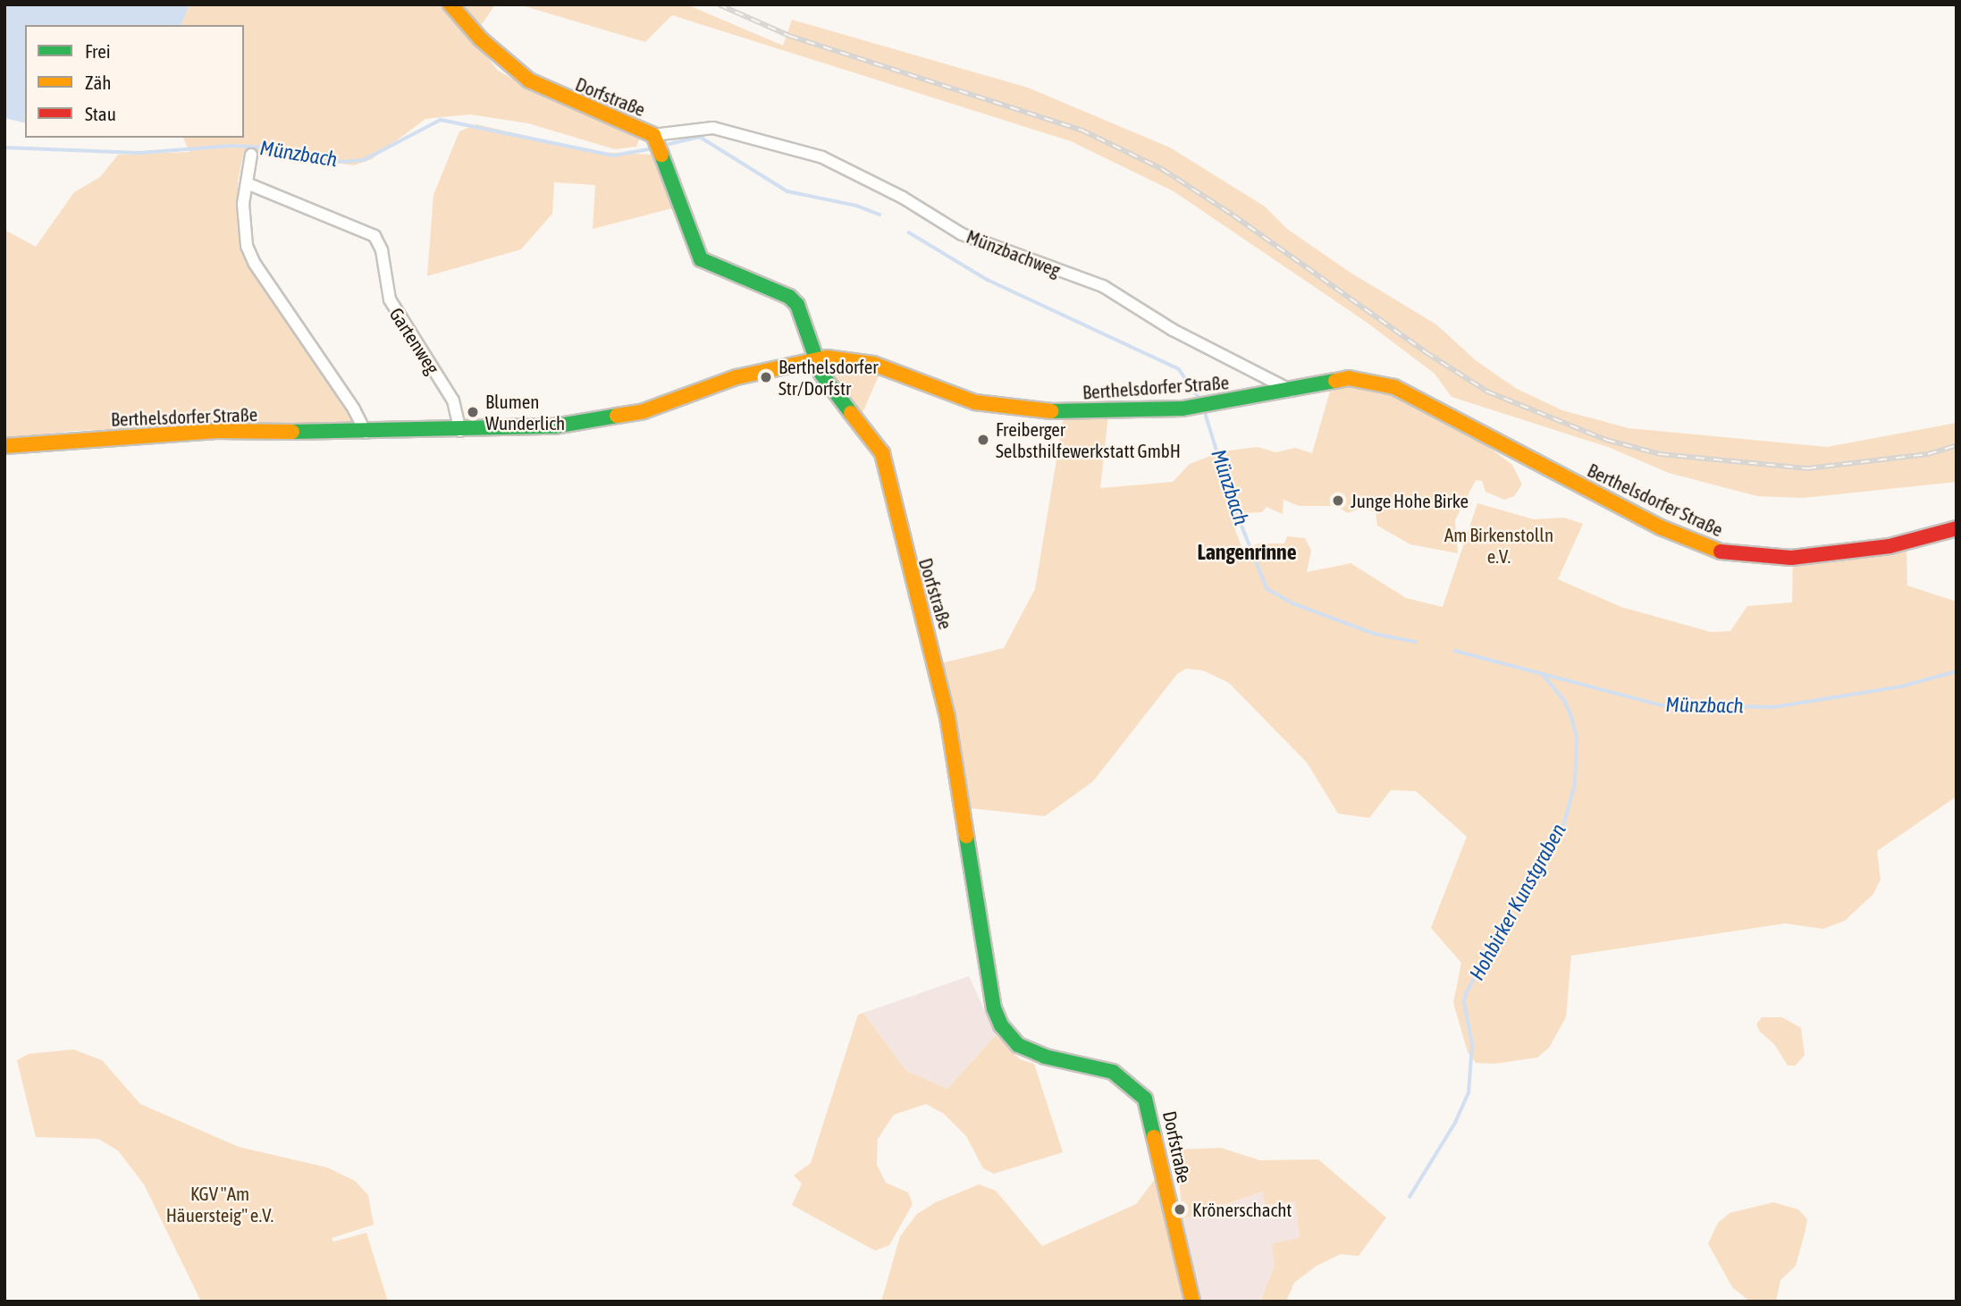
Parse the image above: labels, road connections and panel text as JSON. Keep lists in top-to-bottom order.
{
  "streets": {
    "street": [
      "Dorfstraße",
      "Münzbachweg",
      "Gartenweg",
      "Berthelsdorfer Straße"
    ]
  },
  "crossings": [
    ["Dorfstraße", "Münzbachweg"],
    ["Dorfstraße", "Berthelsdorfer Straße"],
    ["Münzbachweg", "Berthelsdorfer Straße"],
    ["Gartenweg", "Berthelsdorfer Straße"]
  ],
  "districts": ["Langenrinne"],
  "water": ["Münzbach", "Hohbirker Kunstgraben"],
  "parks": ["Am Birkenstolln e.V.", "KGV \"Am Häuersteig\" e.V."],
  "places": [
    "Berthelsdorfer Str/Dorfstr",
    "Blumen Wunderlich",
    "Freiberger Selbsthilfewerkstatt GmbH",
    "Junge Hohe Birke",
    "Krönerschacht"
  ],
  "legend": ["Frei", "Zäh", "Stau"]
}
